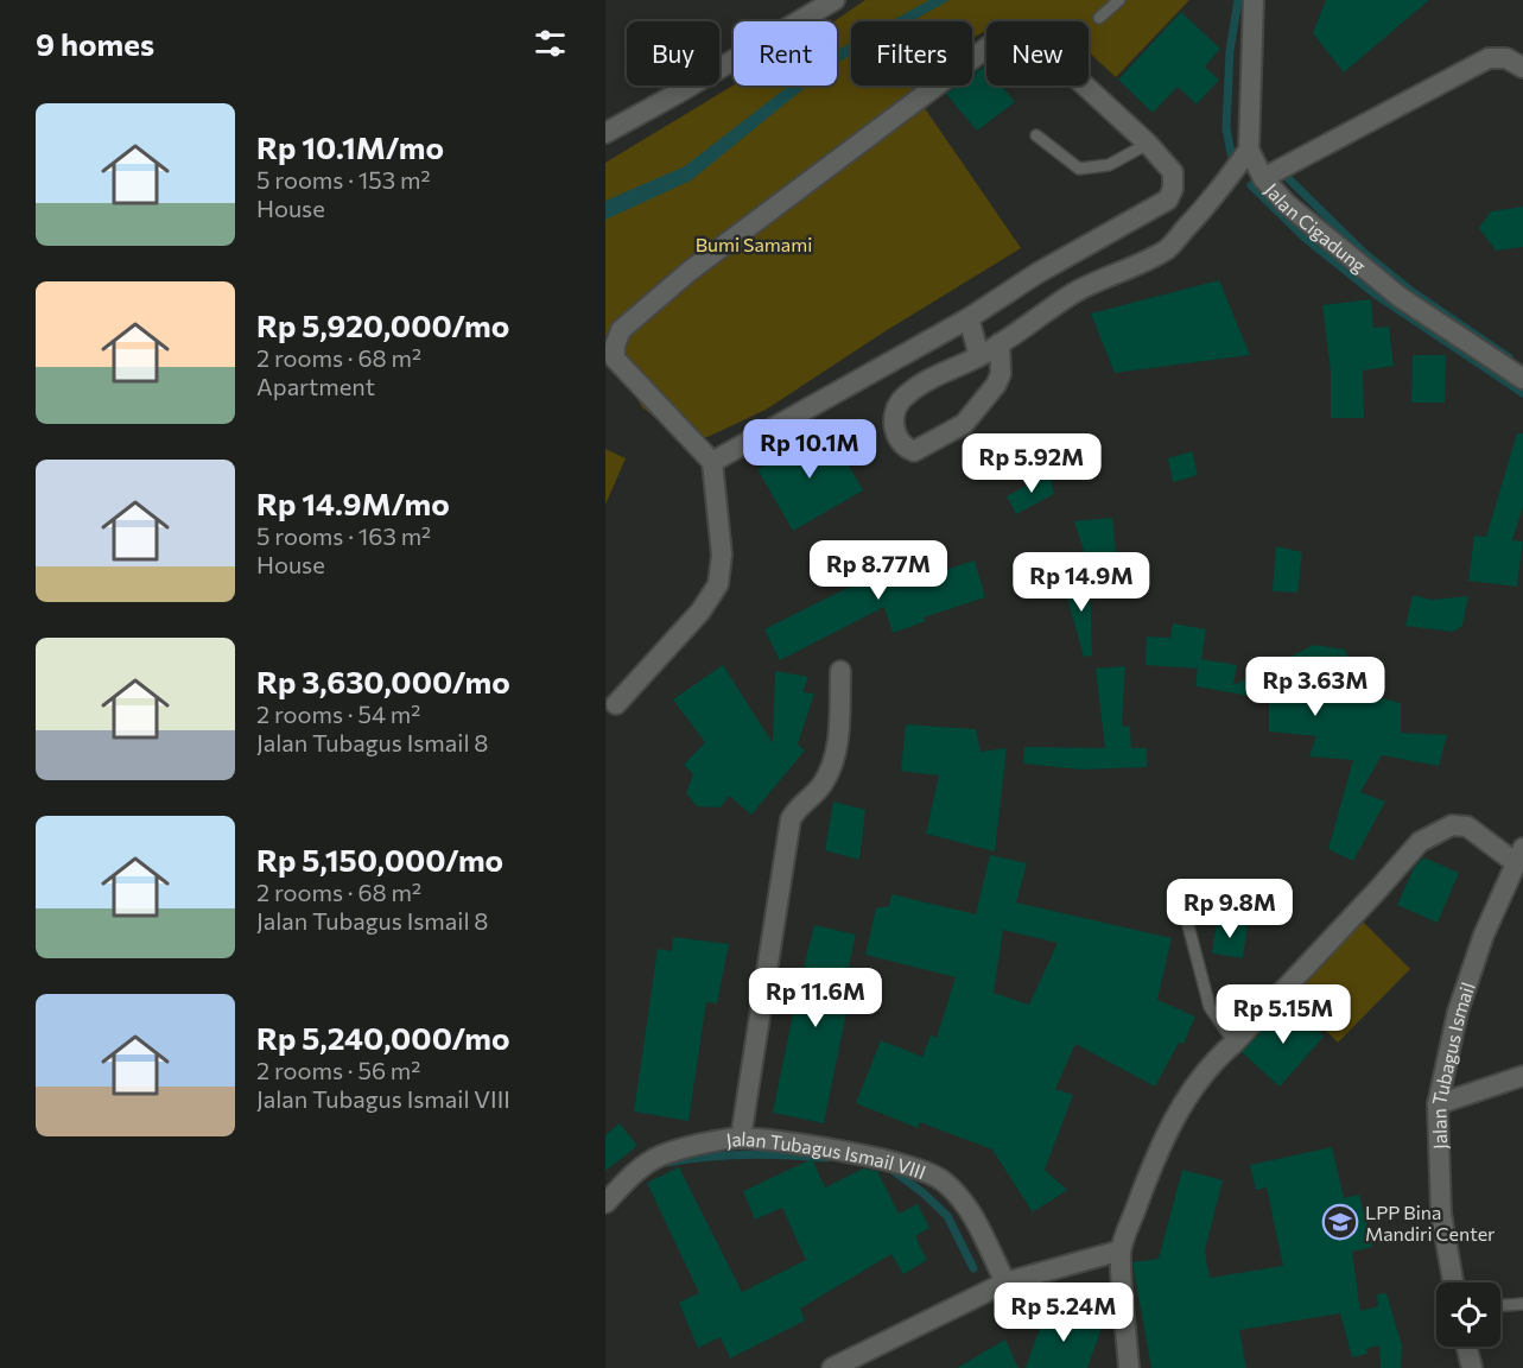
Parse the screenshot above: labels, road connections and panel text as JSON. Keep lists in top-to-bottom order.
{
  "streets": {
    "street": ["Jalan Cigadung", "Jalan Tubagus Ismail", "Jalan Tubagus Ismail VIII"]
  },
  "parks": ["Bumi Samami"],
  "places": {
    "school or university": ["LPP Bina Mandiri Center"]
  },
  "page": {
    "heading": "9 homes",
    "chip": [
      "Buy",
      "Rent",
      "Filters",
      "New"
    ],
    "list": [
      {
        "name": "Rp 10.1M/mo",
        "note": "5 rooms · 153 m² · House"
      },
      {
        "name": "Rp 5,920,000/mo",
        "note": "2 rooms · 68 m² · Apartment"
      },
      {
        "name": "Rp 14.9M/mo",
        "note": "5 rooms · 163 m² · House"
      },
      {
        "name": "Rp 3,630,000/mo",
        "note": "2 rooms · 54 m² · Jalan Tubagus Ismail 8"
      },
      {
        "name": "Rp 5,150,000/mo",
        "note": "2 rooms · 68 m² · Jalan Tubagus Ismail 8"
      },
      {
        "name": "Rp 5,240,000/mo",
        "note": "2 rooms · 56 m² · Jalan Tubagus Ismail VIII"
      }
    ],
    "price": [
      "Rp 10.1M",
      "Rp 5.92M",
      "Rp 8.77M",
      "Rp 14.9M",
      "Rp 3.63M",
      "Rp 9.8M",
      "Rp 11.6M",
      "Rp 5.15M",
      "Rp 5.24M"
    ]
  }
}
